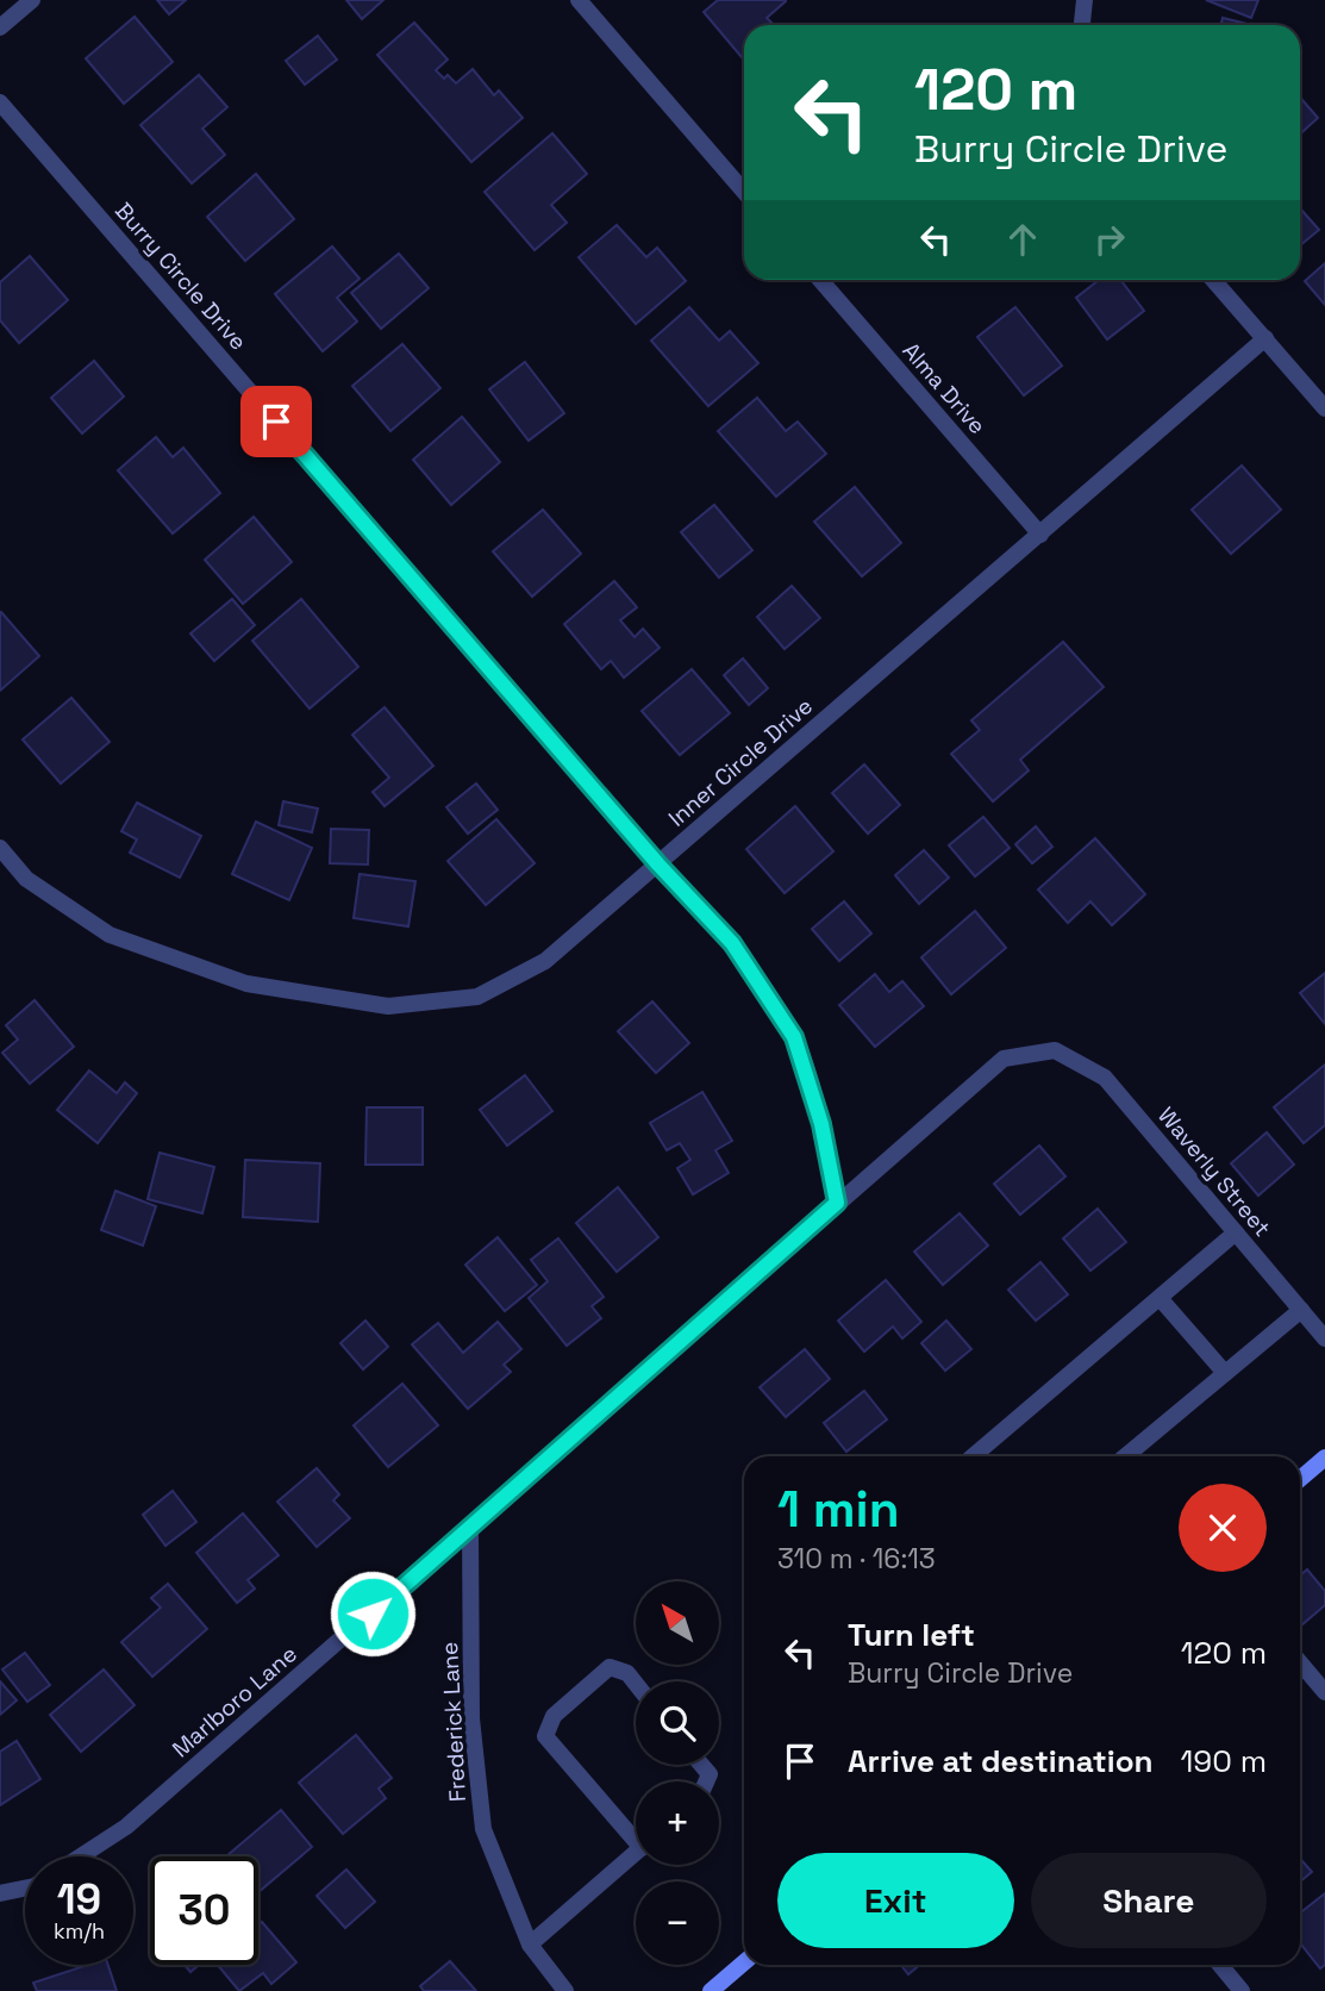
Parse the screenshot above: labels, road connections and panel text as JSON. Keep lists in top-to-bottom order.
{
  "streets": {
    "street": [
      "Burry Circle Drive",
      "Alma Drive",
      "Inner Circle Drive",
      "Waverly Street",
      "Marlboro Lane",
      "Frederick Lane"
    ]
  },
  "crossings": [
    ["Burry Circle Drive", "Inner Circle Drive"],
    ["Burry Circle Drive", "Marlboro Lane"],
    ["Alma Drive", "Inner Circle Drive"],
    ["Waverly Street", "Marlboro Lane"],
    ["Marlboro Lane", "Frederick Lane"]
  ],
  "north": "top left",
  "page": {
    "turn": ["120 m", "Burry Circle Drive"],
    "heading": ["1 min", "310 m · 16:13"],
    "map_buttons": ["+", "−"],
    "list": [
      {
        "name": "Turn left",
        "note": "Burry Circle Drive",
        "value": "120 m"
      },
      {
        "name": "Arrive at destination",
        "value": "190 m"
      }
    ],
    "buttons": ["Exit", "Share"],
    "speed": "19 km/h",
    "limit": "30"
  }
}
